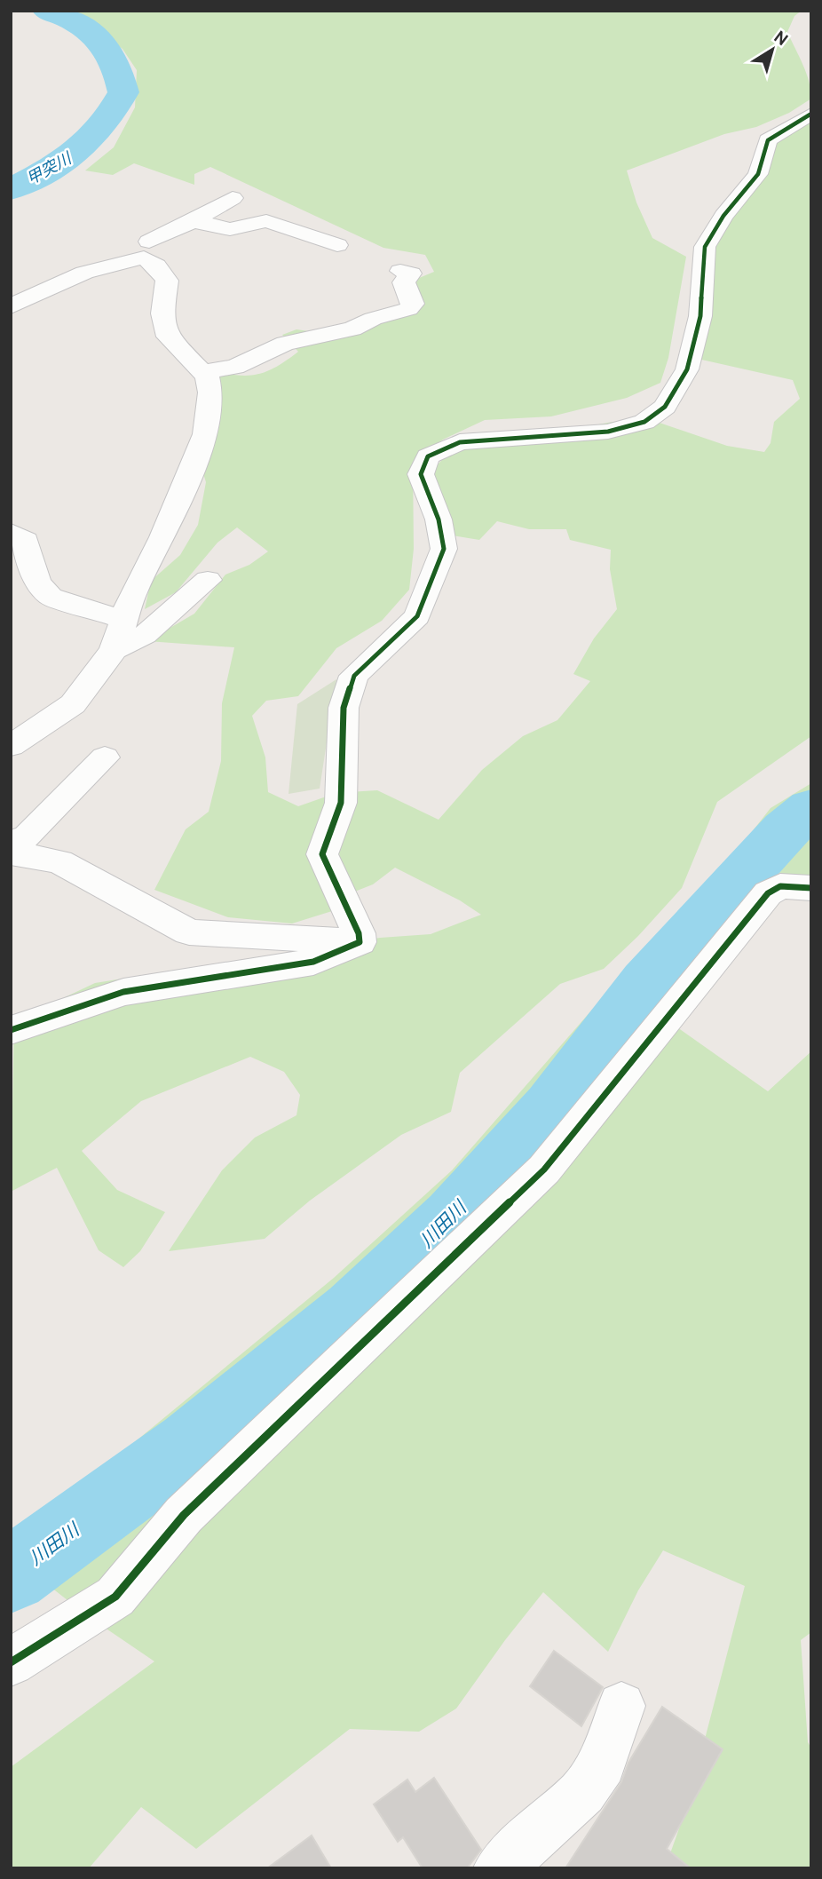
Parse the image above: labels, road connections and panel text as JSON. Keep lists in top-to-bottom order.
{
  "water": ["甲突川", "川田川"],
  "north": "top right"
}
